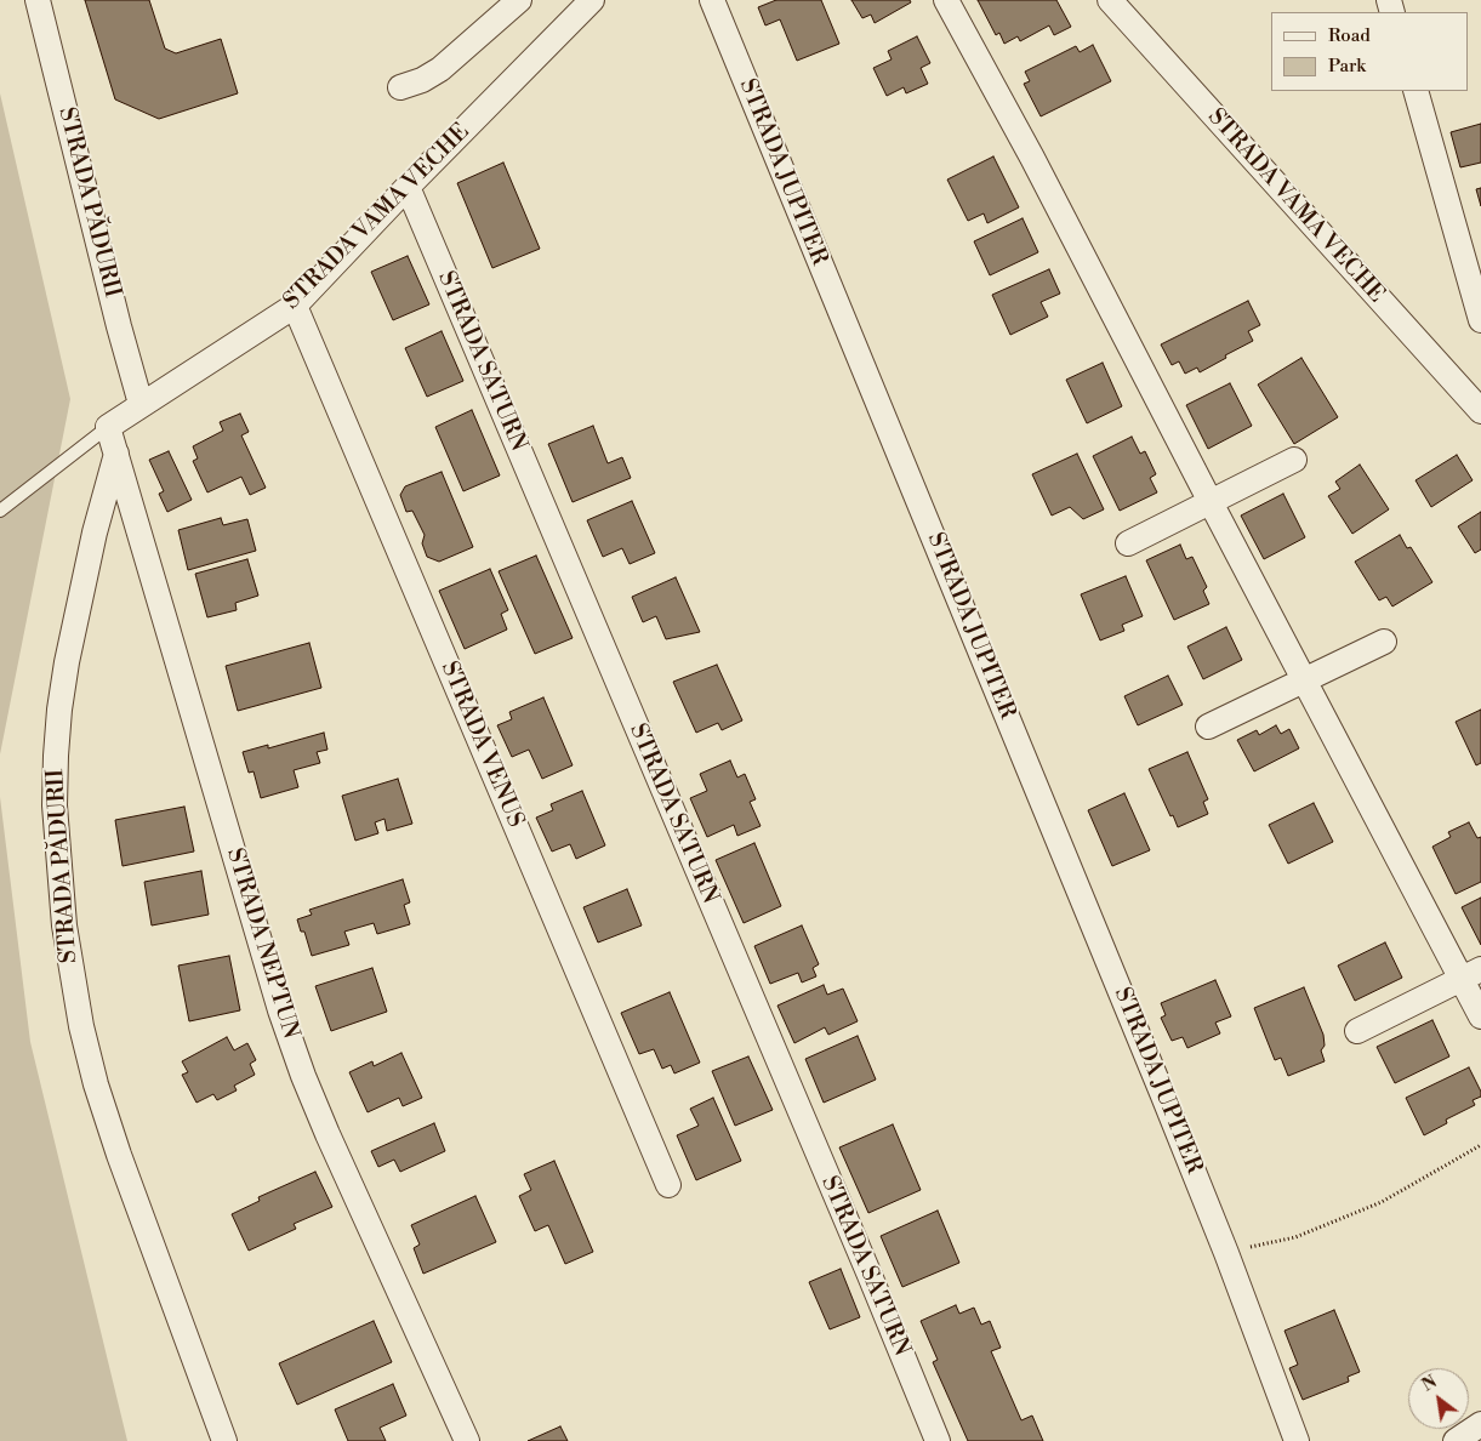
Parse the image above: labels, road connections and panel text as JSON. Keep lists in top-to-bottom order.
{
  "streets": {
    "street": [
      "STRADA JUPITER",
      "STRADA PĂDURII",
      "STRADA VAMA VECHE",
      "STRADA SATURN",
      "STRADA VENUS",
      "STRADA NEPTUN"
    ]
  },
  "crossings": [
    ["STRADA PĂDURII", "STRADA VAMA VECHE"],
    ["STRADA PĂDURII", "STRADA NEPTUN"],
    ["STRADA VAMA VECHE", "STRADA SATURN"],
    ["STRADA VAMA VECHE", "STRADA VENUS"],
    ["STRADA VAMA VECHE", "STRADA NEPTUN"]
  ],
  "legend": ["Road", "Park"],
  "north": "top left"
}
